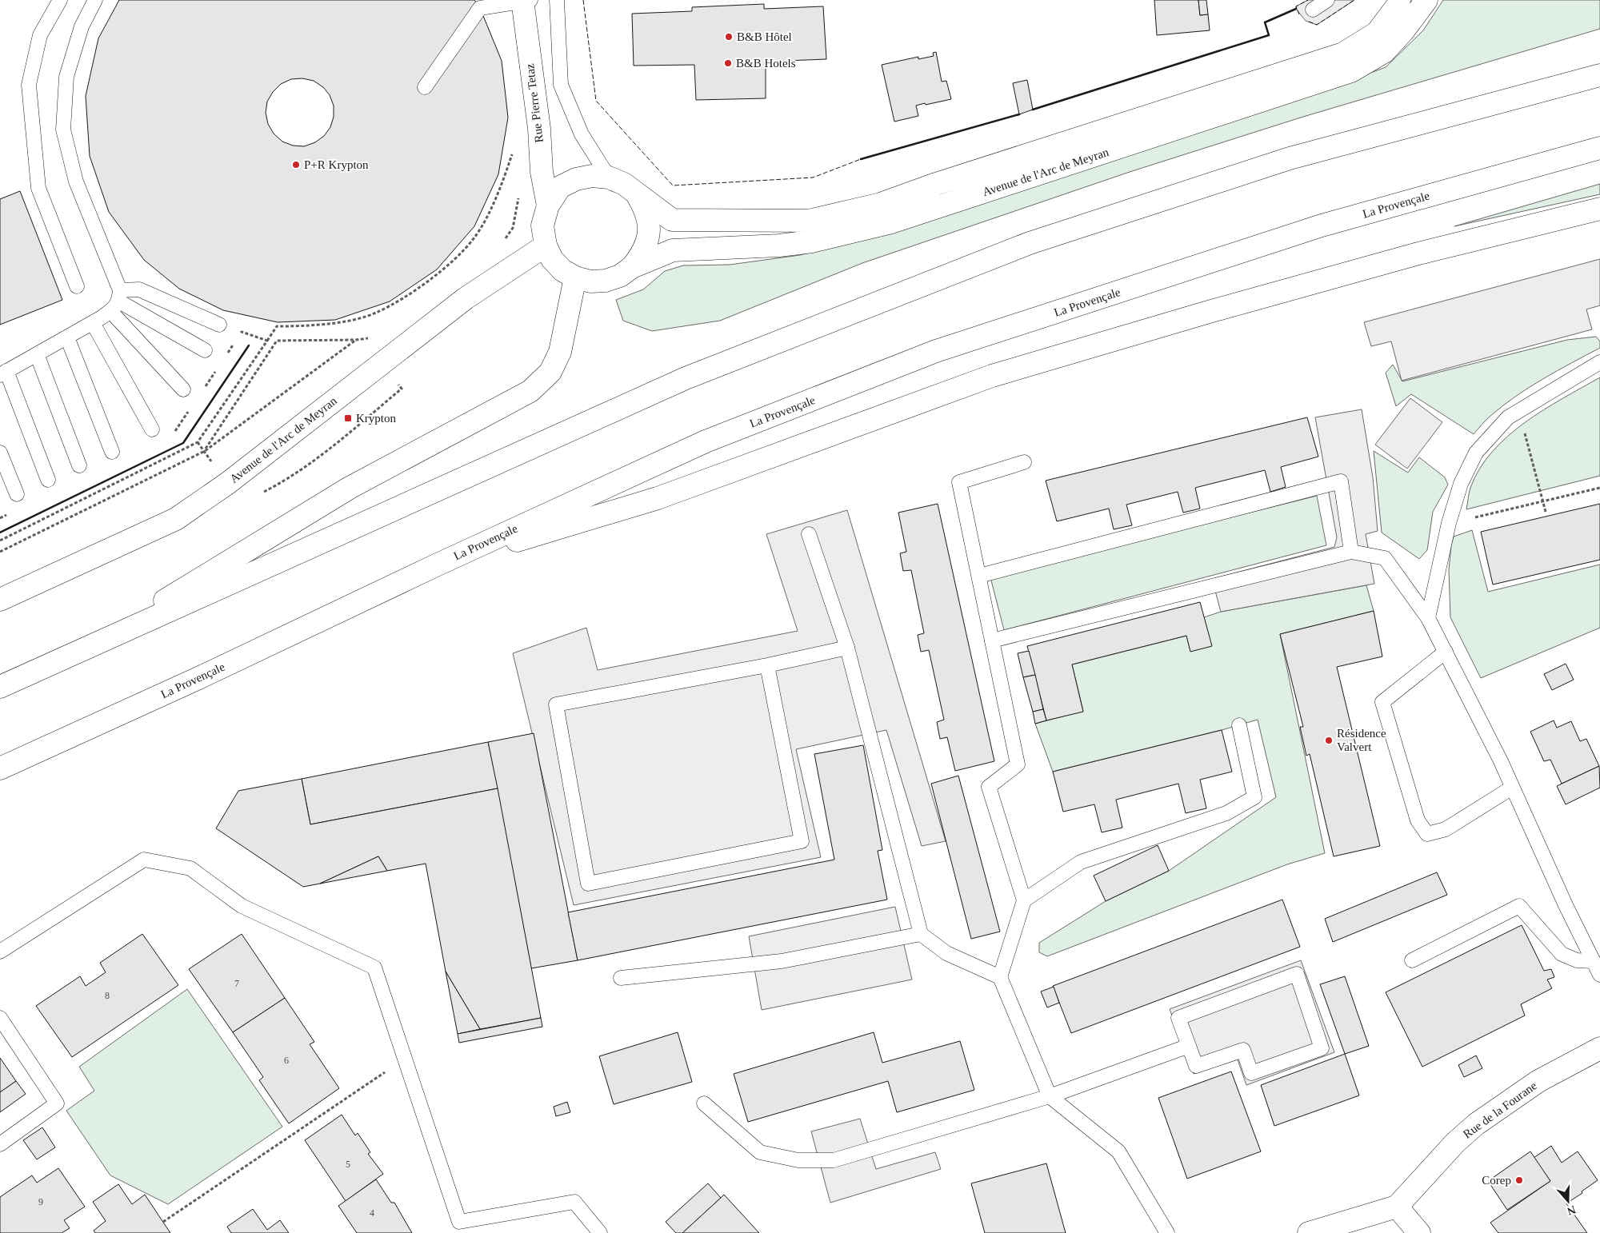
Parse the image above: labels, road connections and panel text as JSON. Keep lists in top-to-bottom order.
{
  "streets": {
    "main road": [
      "Rue Pierre Tetaz",
      "Avenue de l'Arc de Meyran",
      "La Provençale",
      "Rue de la Fourane"
    ]
  },
  "crossings": [
    ["Rue Pierre Tetaz", "Avenue de l'Arc de Meyran"]
  ],
  "places": {
    "other": [
      "B&B Hôtel",
      "B&B Hotels",
      "P+R Krypton",
      "Résidence Valvert",
      "Corep"
    ],
    "transit": ["Krypton"]
  },
  "house_numbers": [
    "7",
    "8",
    "6",
    "5",
    "9",
    "4"
  ],
  "north": "bottom"
}
